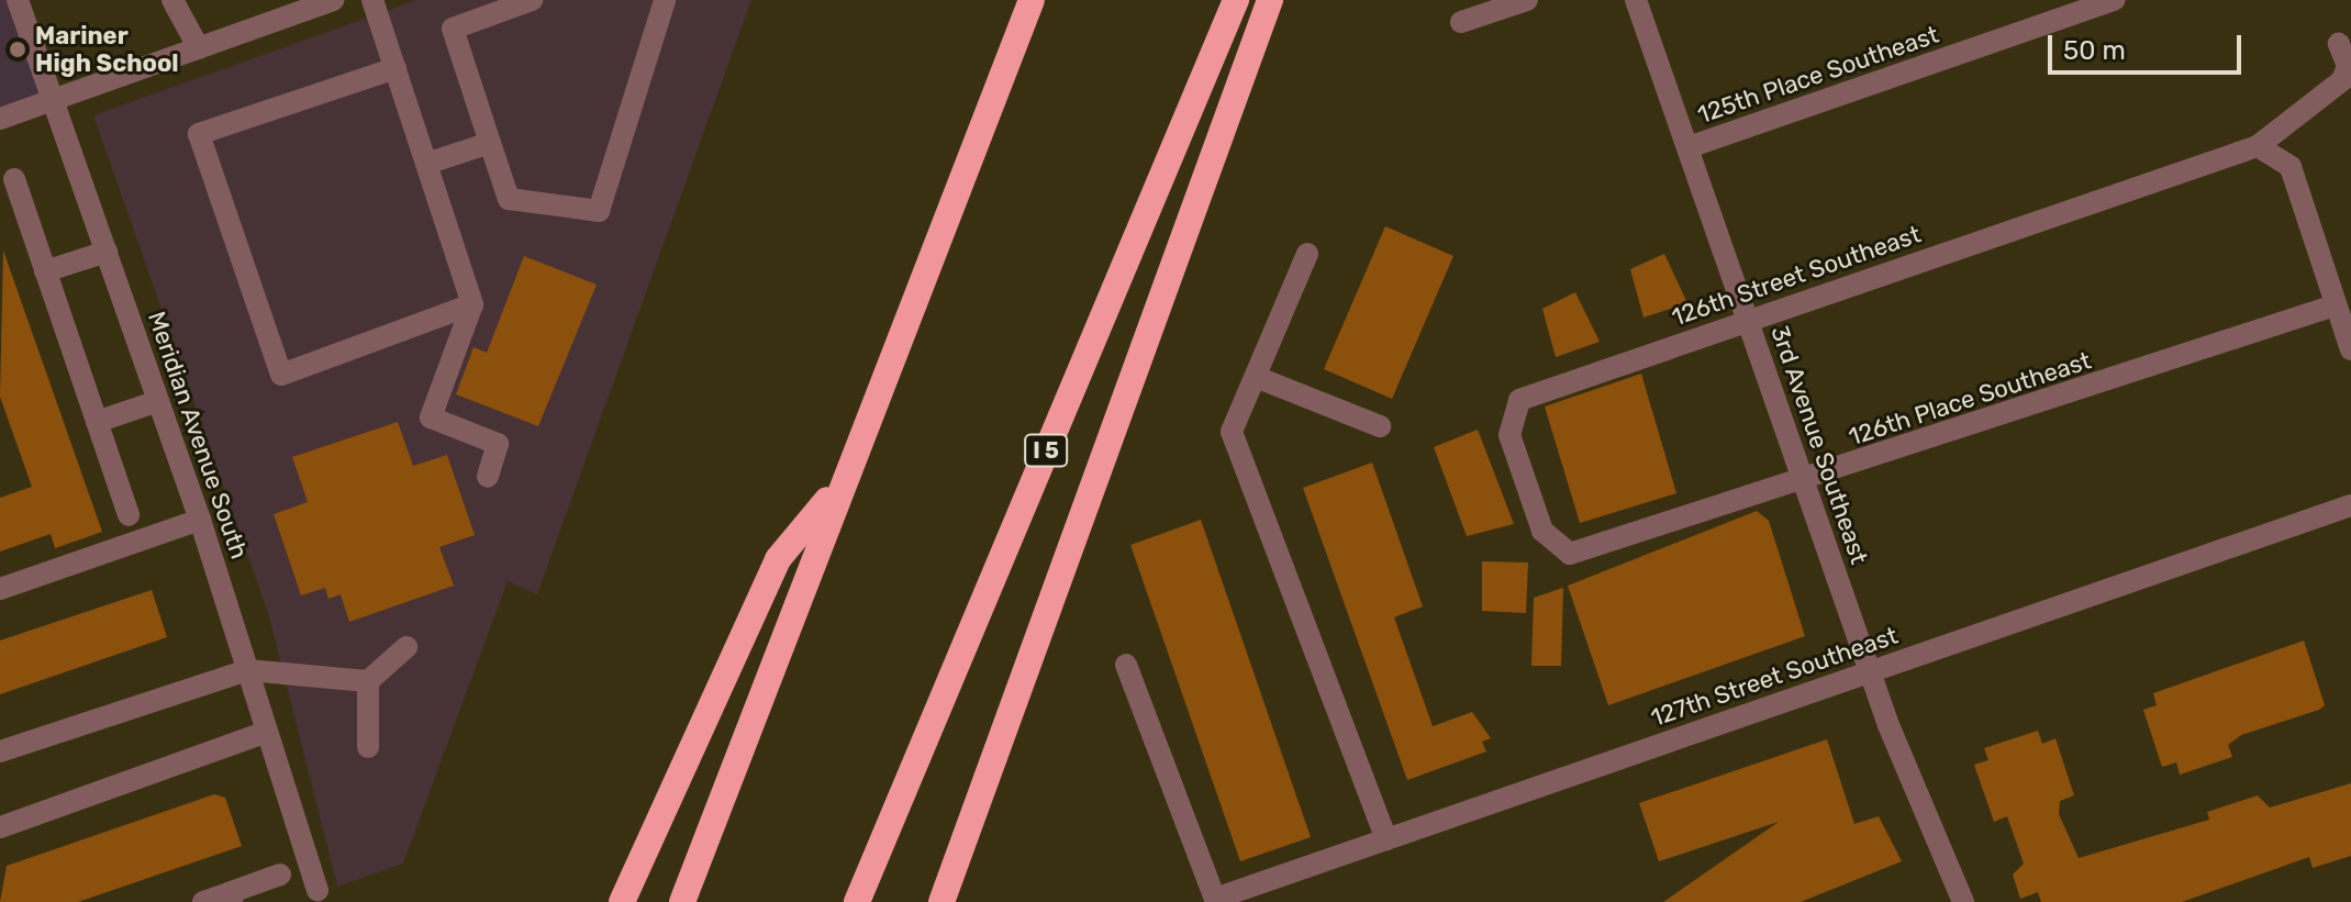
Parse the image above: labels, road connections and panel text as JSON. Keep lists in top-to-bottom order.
{
  "streets": {
    "highway": ["I 5"],
    "street": [
      "125th Place Southeast",
      "126th Street Southeast",
      "126th Place Southeast",
      "Meridian Avenue South",
      "3rd Avenue Southeast",
      "127th Street Southeast"
    ]
  },
  "crossings": [
    ["125th Place Southeast", "3rd Avenue Southeast"],
    ["126th Street Southeast", "126th Place Southeast"],
    ["126th Street Southeast", "3rd Avenue Southeast"],
    ["126th Place Southeast", "3rd Avenue Southeast"],
    ["3rd Avenue Southeast", "127th Street Southeast"]
  ],
  "places": ["Mariner High School"],
  "scale_bar": "50 m"
}
